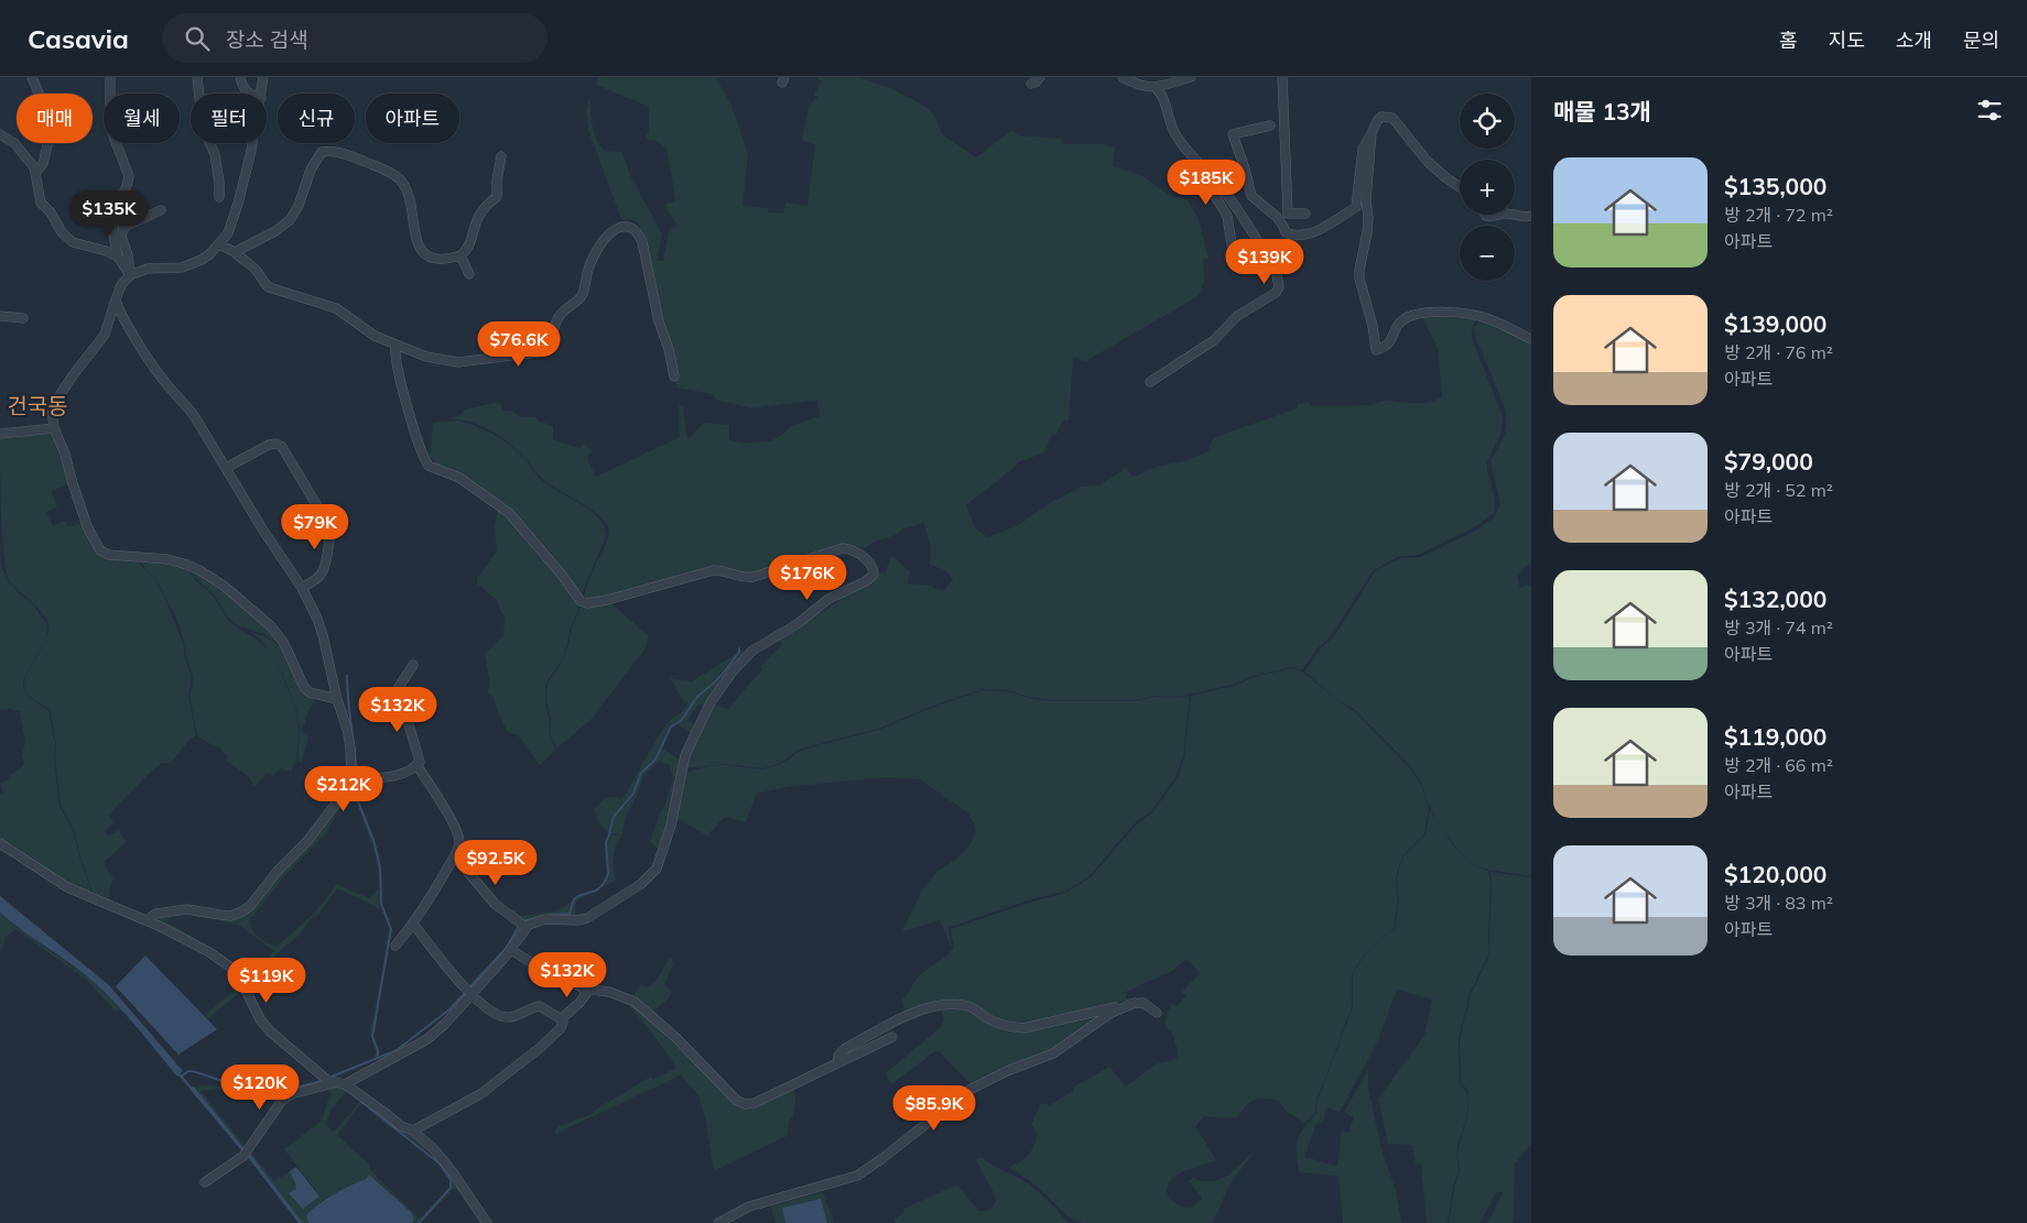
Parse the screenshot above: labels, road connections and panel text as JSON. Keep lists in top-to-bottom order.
{
  "districts": ["건국동"],
  "page": {
    "header": "Casavia",
    "search": "장소 검색",
    "nav": [
      "홈",
      "지도",
      "소개",
      "문의"
    ],
    "heading": "매물 13개",
    "map_buttons": ["+", "−"],
    "chip": [
      "매매",
      "월세",
      "필터",
      "신규",
      "아파트"
    ],
    "list": [
      {
        "name": "$135,000",
        "note": "방 2개 · 72 m² · 아파트"
      },
      {
        "name": "$139,000",
        "note": "방 2개 · 76 m² · 아파트"
      },
      {
        "name": "$79,000",
        "note": "방 2개 · 52 m² · 아파트"
      },
      {
        "name": "$132,000",
        "note": "방 3개 · 74 m² · 아파트"
      },
      {
        "name": "$119,000",
        "note": "방 2개 · 66 m² · 아파트"
      },
      {
        "name": "$120,000",
        "note": "방 3개 · 83 m² · 아파트"
      }
    ],
    "price": [
      "$185K",
      "$135K",
      "$139K",
      "$76.6K",
      "$79K",
      "$176K",
      "$132K",
      "$212K",
      "$92.5K",
      "$132K",
      "$119K",
      "$120K",
      "$85.9K"
    ]
  }
}
